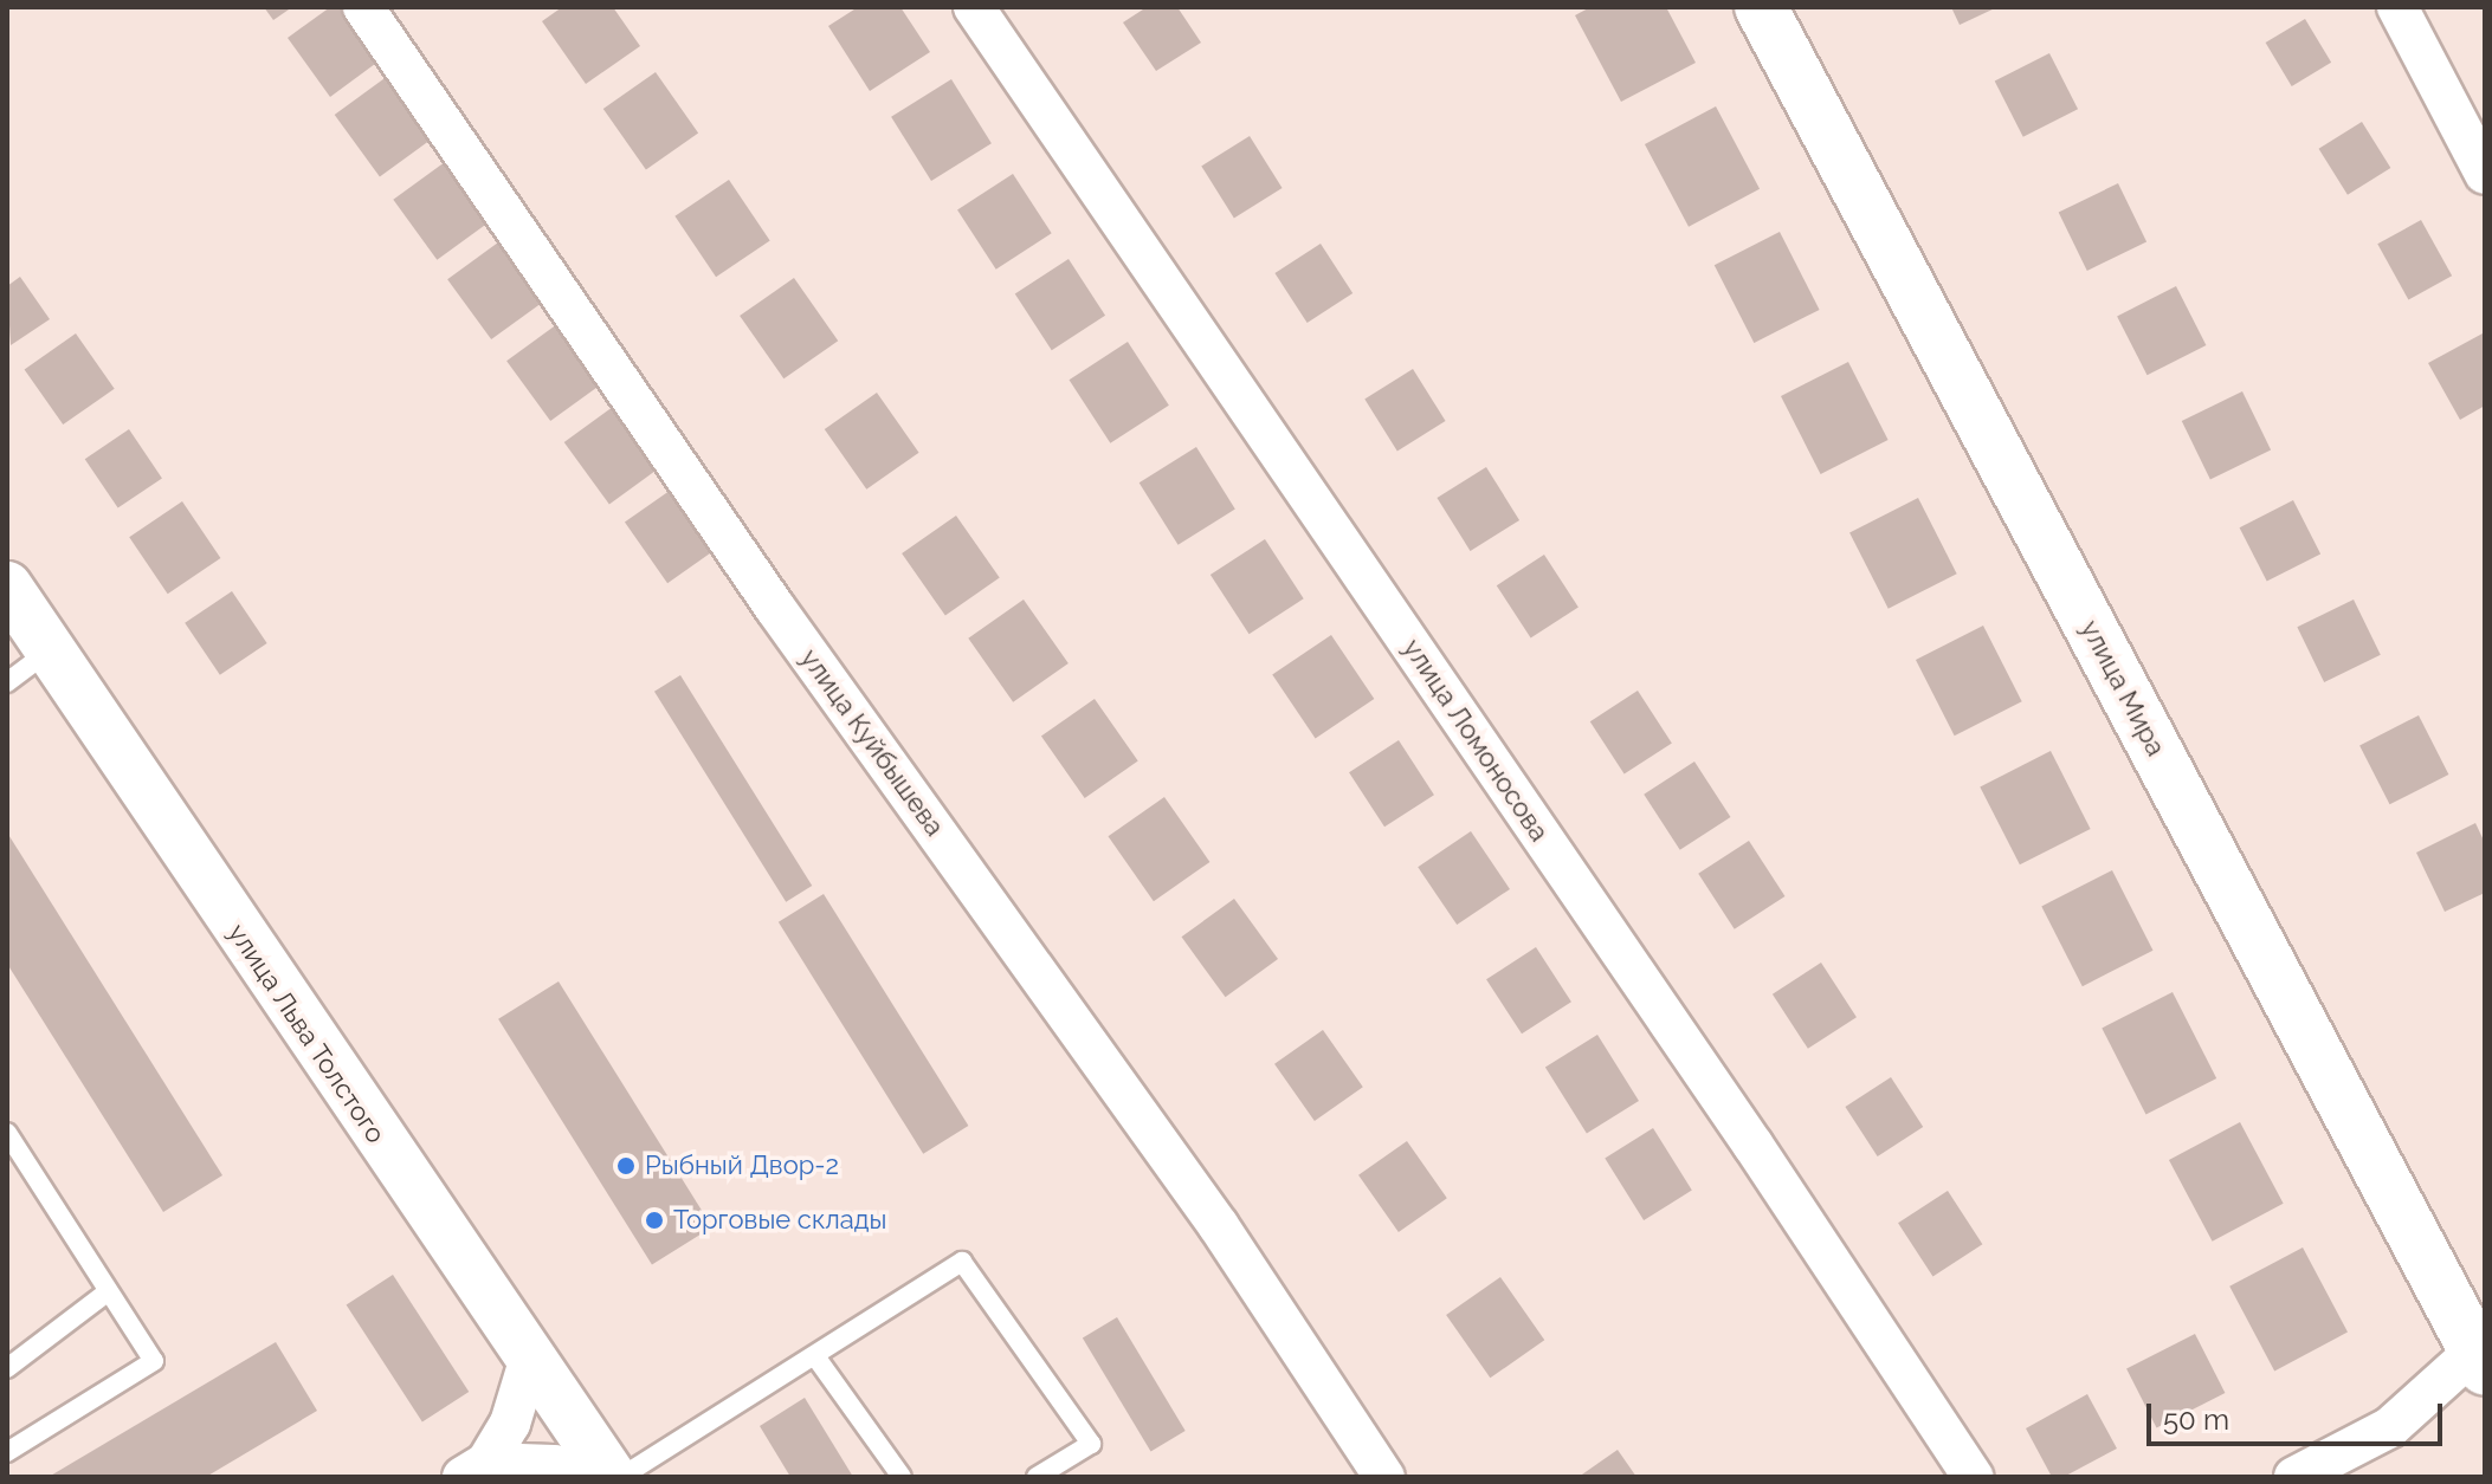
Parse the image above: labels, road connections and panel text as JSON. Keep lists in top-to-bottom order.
{
  "streets": {
    "main road": ["улица Мира"],
    "street": ["улица Ломоносова", "улица Куйбышева", "улица Льва Толстого"]
  },
  "places": ["Рыбный Двор-2", "Торговые склады"],
  "scale_bar": "50 m"
}
